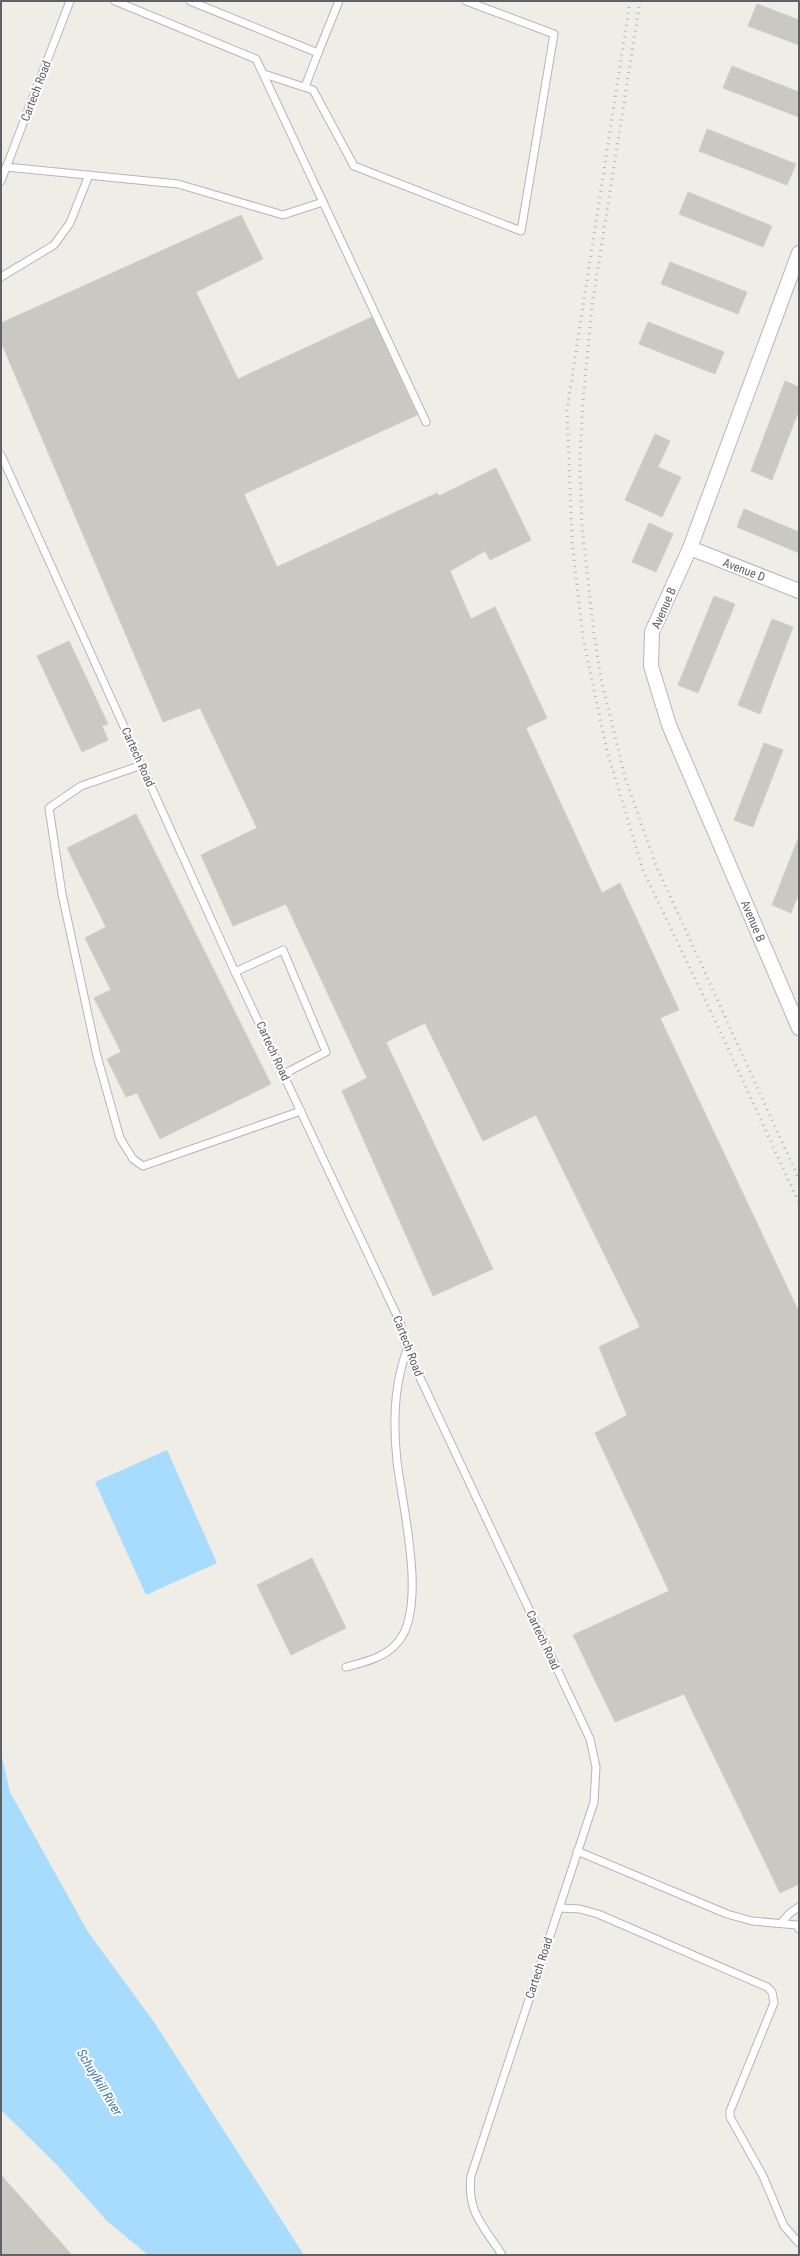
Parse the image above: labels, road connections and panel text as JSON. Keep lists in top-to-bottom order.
{
  "streets": {
    "street": ["Avenue D", "Avenue B"],
    "lane": ["Cartech Road"]
  },
  "crossings": [
    ["Avenue D", "Avenue B"]
  ],
  "water": ["Schuylkill River"]
}
